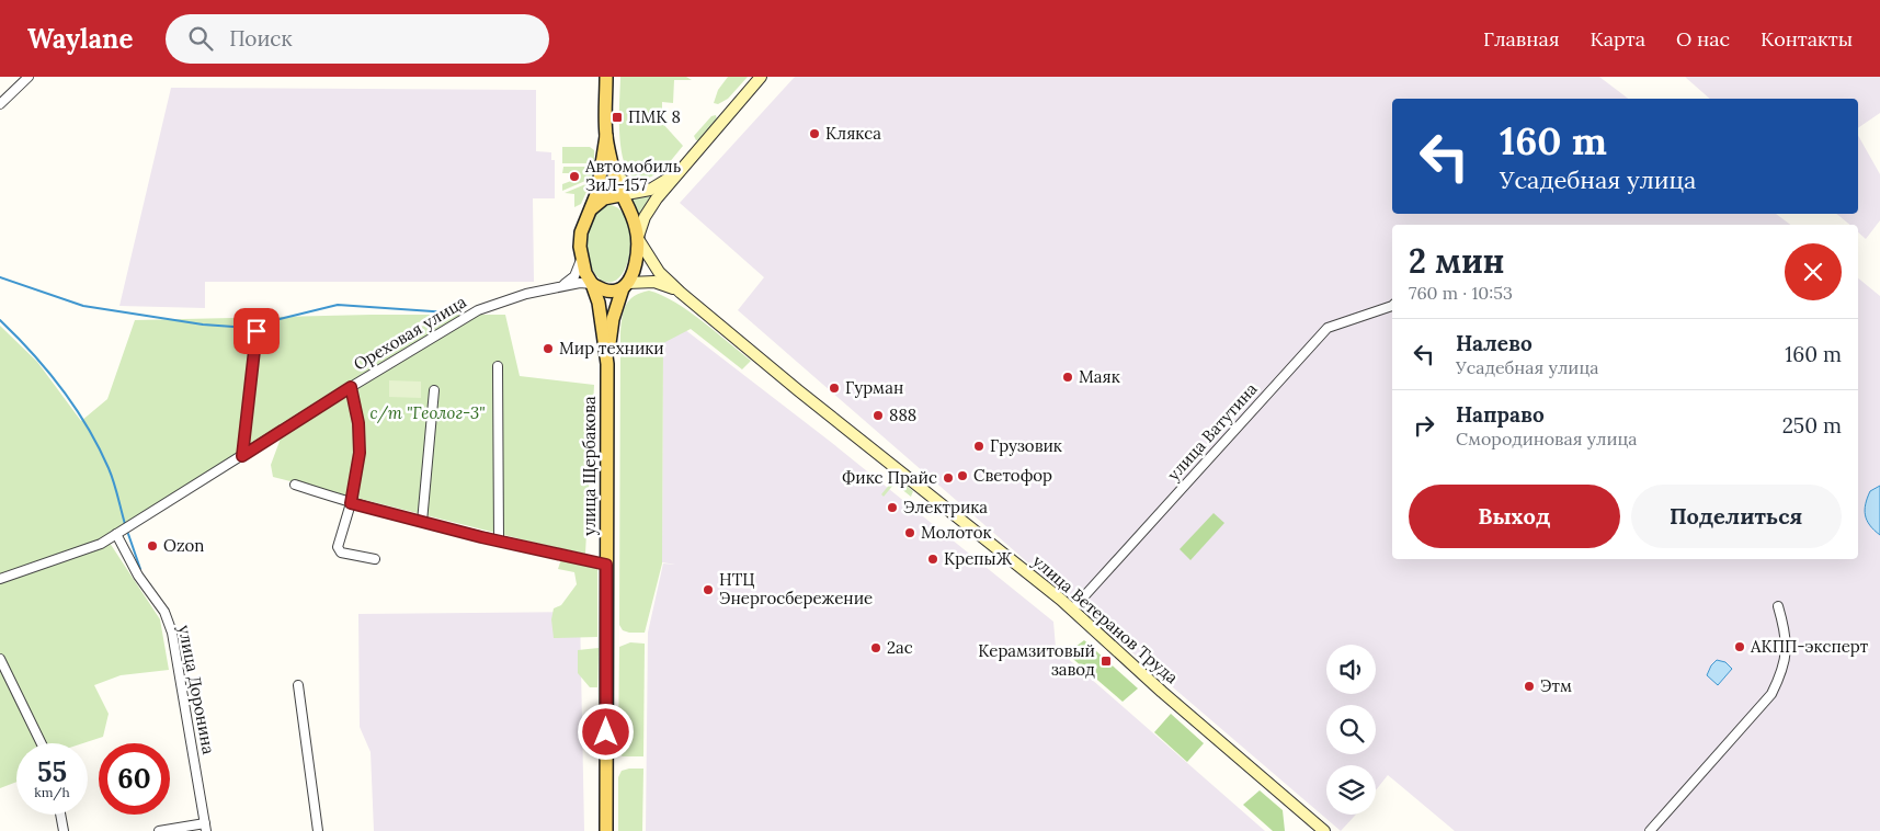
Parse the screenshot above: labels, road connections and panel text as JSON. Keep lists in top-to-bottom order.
{
  "streets": {
    "main road": ["улица Щербакова", "улица Ветеранов Труда"],
    "street": ["Ореховая улица", "улица Ватутина", "улица Доронина"]
  },
  "crossings": [
    ["Ореховая улица", "улица Доронина"],
    ["улица Ватутина", "улица Ветеранов Труда"]
  ],
  "parks": ["с/т \"Геолог-3\""],
  "places": {
    "transit": ["ПМК 8", "Керамзитовый завод"],
    "other": [
      "Клякса",
      "Автомобиль ЗиЛ-157",
      "Мир техники",
      "Маяк",
      "Гурман",
      "888",
      "Грузовик",
      "Светофор",
      "Фикс Прайс",
      "Электрика",
      "Молоток",
      "Ozon",
      "КрепыЖ",
      "НТЦ Энергосбережение",
      "АКПП-эксперт",
      "2ас",
      "Этм"
    ]
  },
  "page": {
    "header": "Waylane",
    "search": "Поиск",
    "nav": [
      "Главная",
      "Карта",
      "О нас",
      "Контакты"
    ],
    "turn": ["160 m", "Усадебная улица"],
    "heading": ["2 мин", "760 m · 10:53"],
    "list": [
      {
        "name": "Налево",
        "note": "Усадебная улица",
        "value": "160 m"
      },
      {
        "name": "Направо",
        "note": "Смородиновая улица",
        "value": "250 m"
      }
    ],
    "buttons": ["Выход", "Поделиться"],
    "speed": "55 km/h",
    "limit": "60"
  }
}
